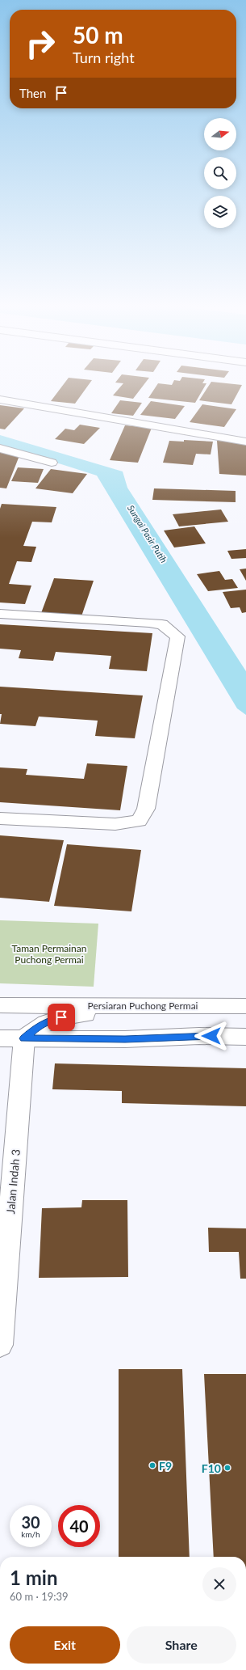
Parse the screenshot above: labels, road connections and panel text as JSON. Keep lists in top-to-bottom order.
{
  "streets": {
    "street": ["Persiaran Puchong Permai", "Jalan Indah 3"]
  },
  "water": ["Sungai Pasir Putih"],
  "parks": ["Taman Permainan Puchong Permai"],
  "places": ["F9", "F10"],
  "north": "right",
  "page": {
    "turn": ["50 m", "Turn right"],
    "then": "Then",
    "speed": "30 km/h",
    "limit": "40",
    "heading": ["1 min", "60 m · 19:39"],
    "buttons": ["Exit", "Share"]
  }
}
